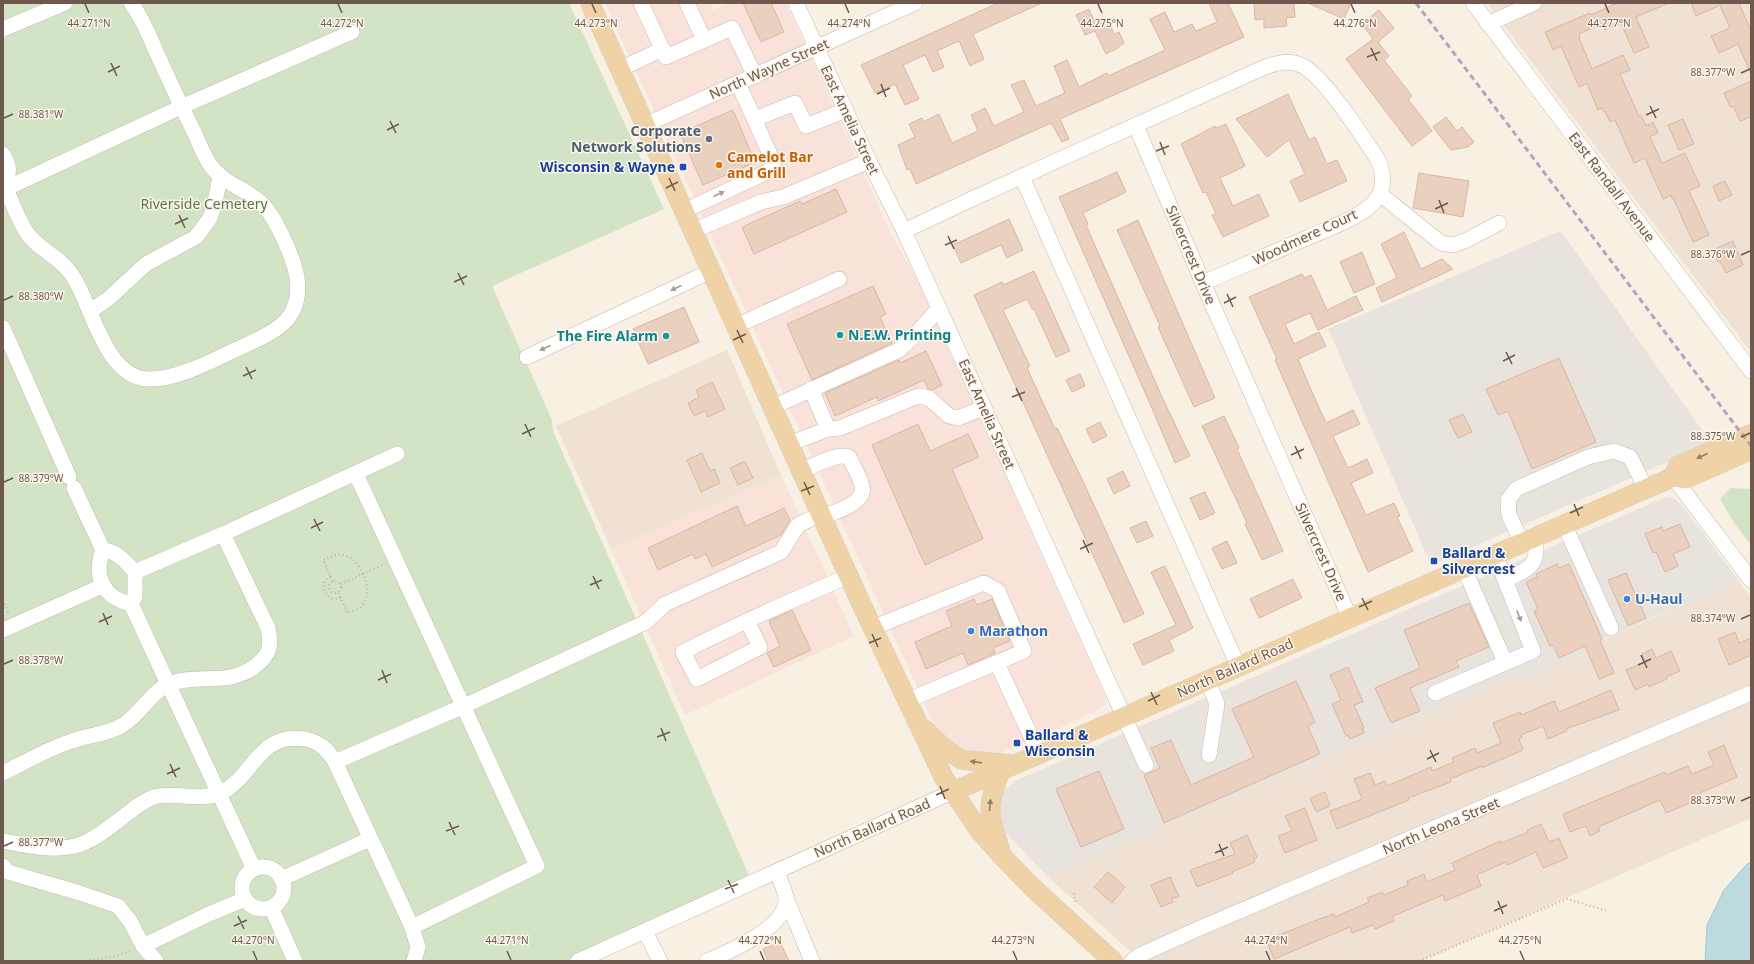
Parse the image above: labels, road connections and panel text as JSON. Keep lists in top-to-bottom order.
{
  "streets": {
    "main road": ["North Ballard Road"],
    "street": [
      "North Wayne Street",
      "East Amelia Street",
      "East Randall Avenue",
      "Woodmere Court",
      "Silvercrest Drive",
      "North Leona Street"
    ]
  },
  "crossings": [
    ["North Wayne Street", "East Amelia Street"],
    ["East Amelia Street", "North Ballard Road"],
    ["Woodmere Court", "Silvercrest Drive"],
    ["Silvercrest Drive", "North Ballard Road"]
  ],
  "parks": ["Riverside Cemetery"],
  "places": {
    "other": [
      "Corporate Network Solutions",
      "Camelot Bar and Grill",
      "N.E.W. Printing",
      "The Fire Alarm",
      "U-Haul",
      "Marathon"
    ],
    "transit": ["Wisconsin & Wayne", "Ballard & Silvercrest", "Ballard & Wisconsin"]
  },
  "coordinates": [
    "44.277°N",
    "44.271°N",
    "44.272°N",
    "44.273°N",
    "44.274°N",
    "44.275°N",
    "44.276°N",
    "88.377°W",
    "88.381°W",
    "88.376°W",
    "88.380°W",
    "88.375°W",
    "88.379°W",
    "88.374°W",
    "88.378°W",
    "88.373°W",
    "44.270°N"
  ]
}
